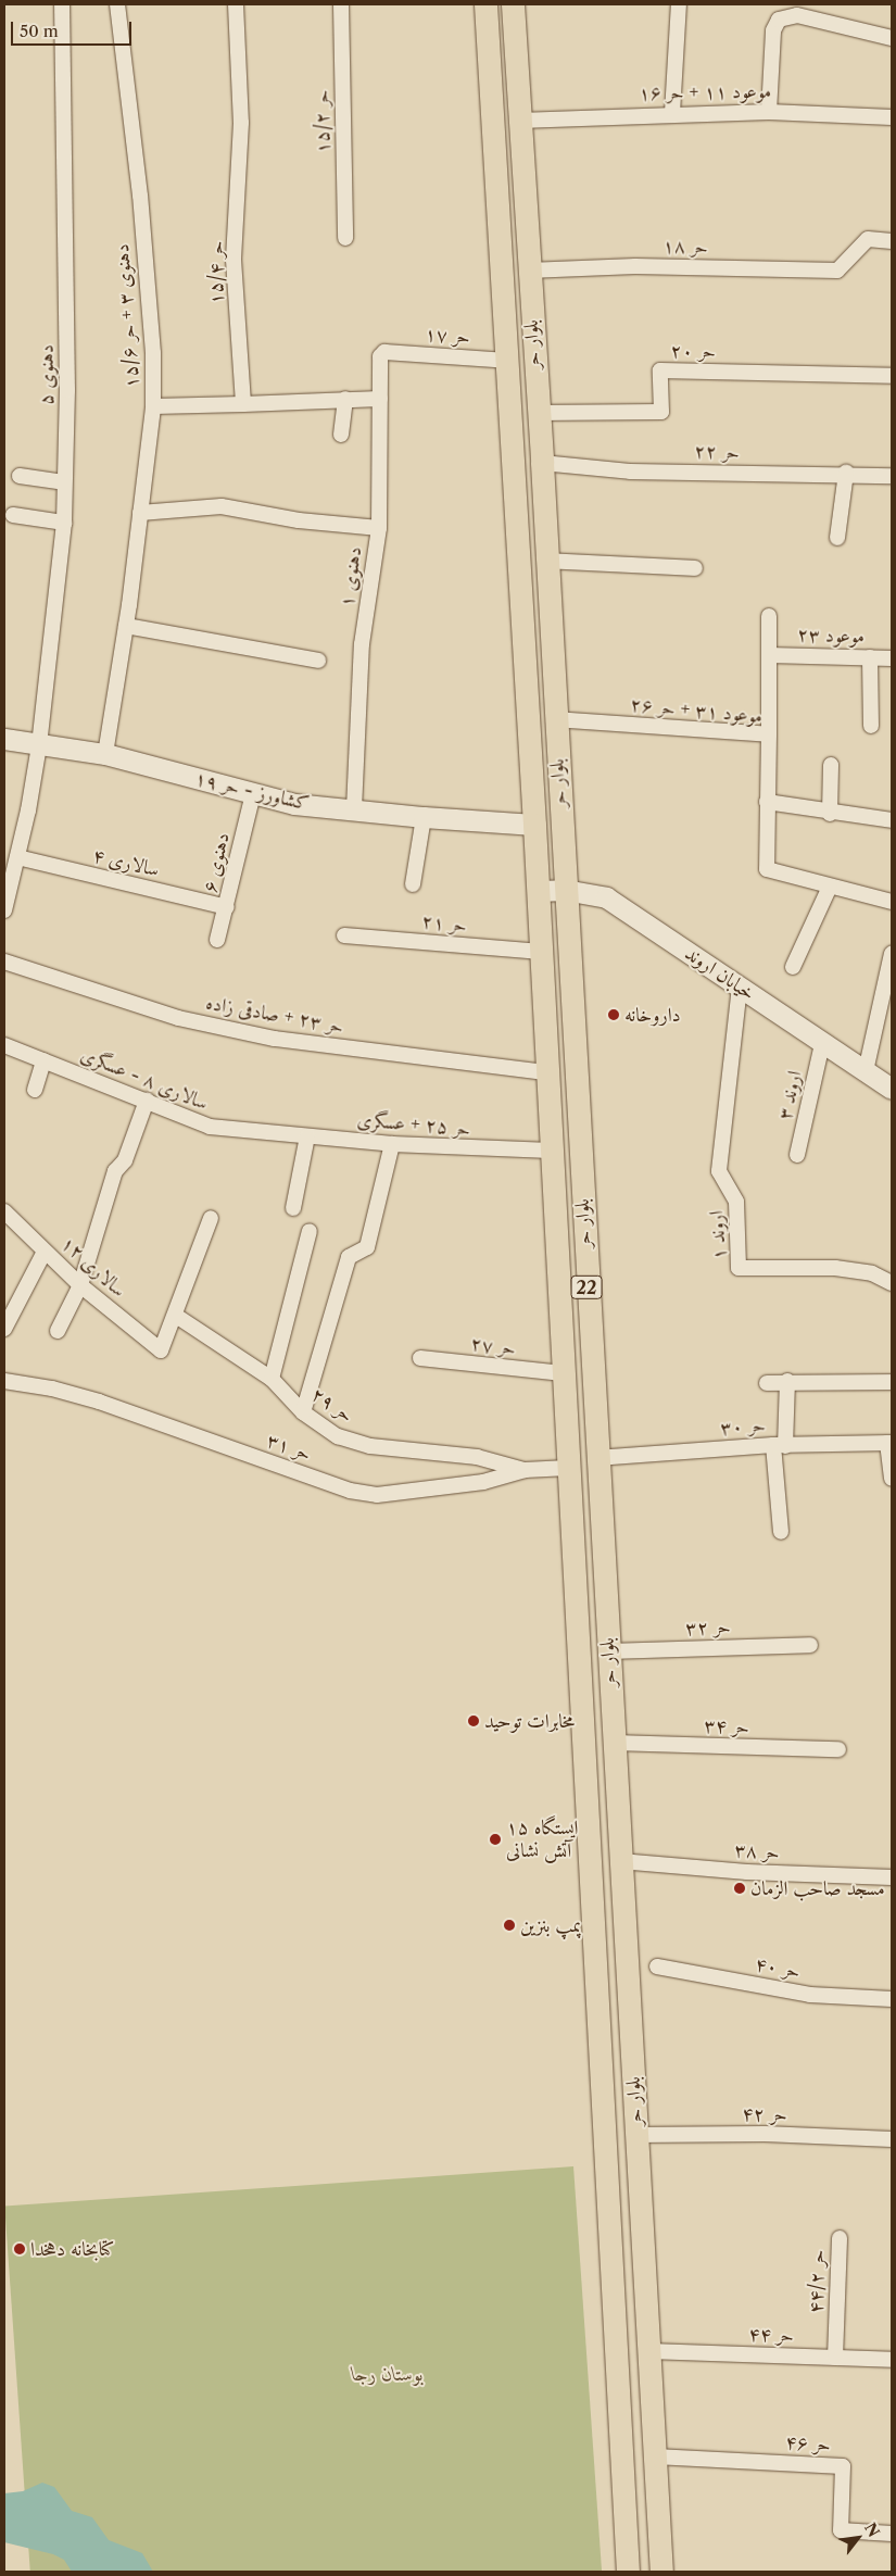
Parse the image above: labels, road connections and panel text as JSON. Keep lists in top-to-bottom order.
{
  "streets": {
    "main road": ["بلوار حر", "22"],
    "street": [
      "موعود ۱۱ + حر ۱۶",
      "حر ۱۵/۲",
      "حر ۱۸",
      "حر ۱۵/۴",
      "دهنوی ۳ + حر ۱۵/۶",
      "حر ۱۷",
      "حر ۲۰",
      "دهنوی ۵",
      "حر ۲۲",
      "دهنوی ۱",
      "موعود ۲۳",
      "موعود ۳۱ + حر ۲۶",
      "کشاورز - حر ۱۹",
      "سالاری ۴",
      "دهنوی ۶",
      "حر ۲۱",
      "خیابان اروند",
      "حر ۲۳ + صادقی زاده",
      "سالاری ۸ - عسگری",
      "اروند ۳",
      "حر ۲۵ + عسگری",
      "اروند ۱",
      "سالاری ۱۲",
      "حر ۲۷",
      "حر ۲۹",
      "حر ۳۰",
      "حر ۳۱",
      "حر ۳۲",
      "حر ۳۴",
      "حر ۳۸",
      "حر ۴۰",
      "حر ۴۲",
      "حر ۴۴/۲",
      "حر ۴۴",
      "حر ۴۶"
    ]
  },
  "crossings": [
    ["موعود ۱۱ + حر ۱۶", "بلوار حر"],
    ["حر ۱۸", "بلوار حر"],
    ["دهنوی ۳ + حر ۱۵/۶", "کشاورز - حر ۱۹"],
    ["حر ۱۷", "بلوار حر"],
    ["حر ۱۷", "دهنوی ۱"],
    ["بلوار حر", "حر ۲۰"],
    ["بلوار حر", "حر ۲۲"],
    ["بلوار حر", "موعود ۳۱ + حر ۲۶"],
    ["بلوار حر", "کشاورز - حر ۱۹"],
    ["بلوار حر", "حر ۲۱"],
    ["بلوار حر", "خیابان اروند"],
    ["بلوار حر", "حر ۲۳ + صادقی زاده"],
    ["بلوار حر", "حر ۲۵ + عسگری"],
    ["بلوار حر", "حر ۲۷"],
    ["بلوار حر", "حر ۳۰"],
    ["بلوار حر", "حر ۳۱"],
    ["بلوار حر", "حر ۳۲"],
    ["بلوار حر", "حر ۳۴"],
    ["بلوار حر", "حر ۳۸"],
    ["بلوار حر", "حر ۴۲"],
    ["بلوار حر", "حر ۴۴"],
    ["بلوار حر", "حر ۴۶"],
    ["دهنوی ۵", "کشاورز - حر ۱۹"],
    ["دهنوی ۵", "سالاری ۴"],
    ["دهنوی ۱", "کشاورز - حر ۱۹"],
    ["کشاورز - حر ۱۹", "دهنوی ۶"],
    ["سالاری ۴", "دهنوی ۶"],
    ["خیابان اروند", "اروند ۳"],
    ["خیابان اروند", "اروند ۱"],
    ["سالاری ۸ - عسگری", "حر ۲۵ + عسگری"],
    ["سالاری ۱۲", "حر ۲۹"],
    ["حر ۲۹", "حر ۳۱"],
    ["حر ۴۴/۲", "حر ۴۴"]
  ],
  "parks": ["بوستان رجا"],
  "places": [
    "داروخانه",
    "مخابرات توحید",
    "ایستگاه ۱۵ آتش نشانی",
    "مسجد صاحب الزمان",
    "پمپ بنزین",
    "کتابخانه دهخدا"
  ],
  "scale_bar": "50 m",
  "north": "top right"
}
